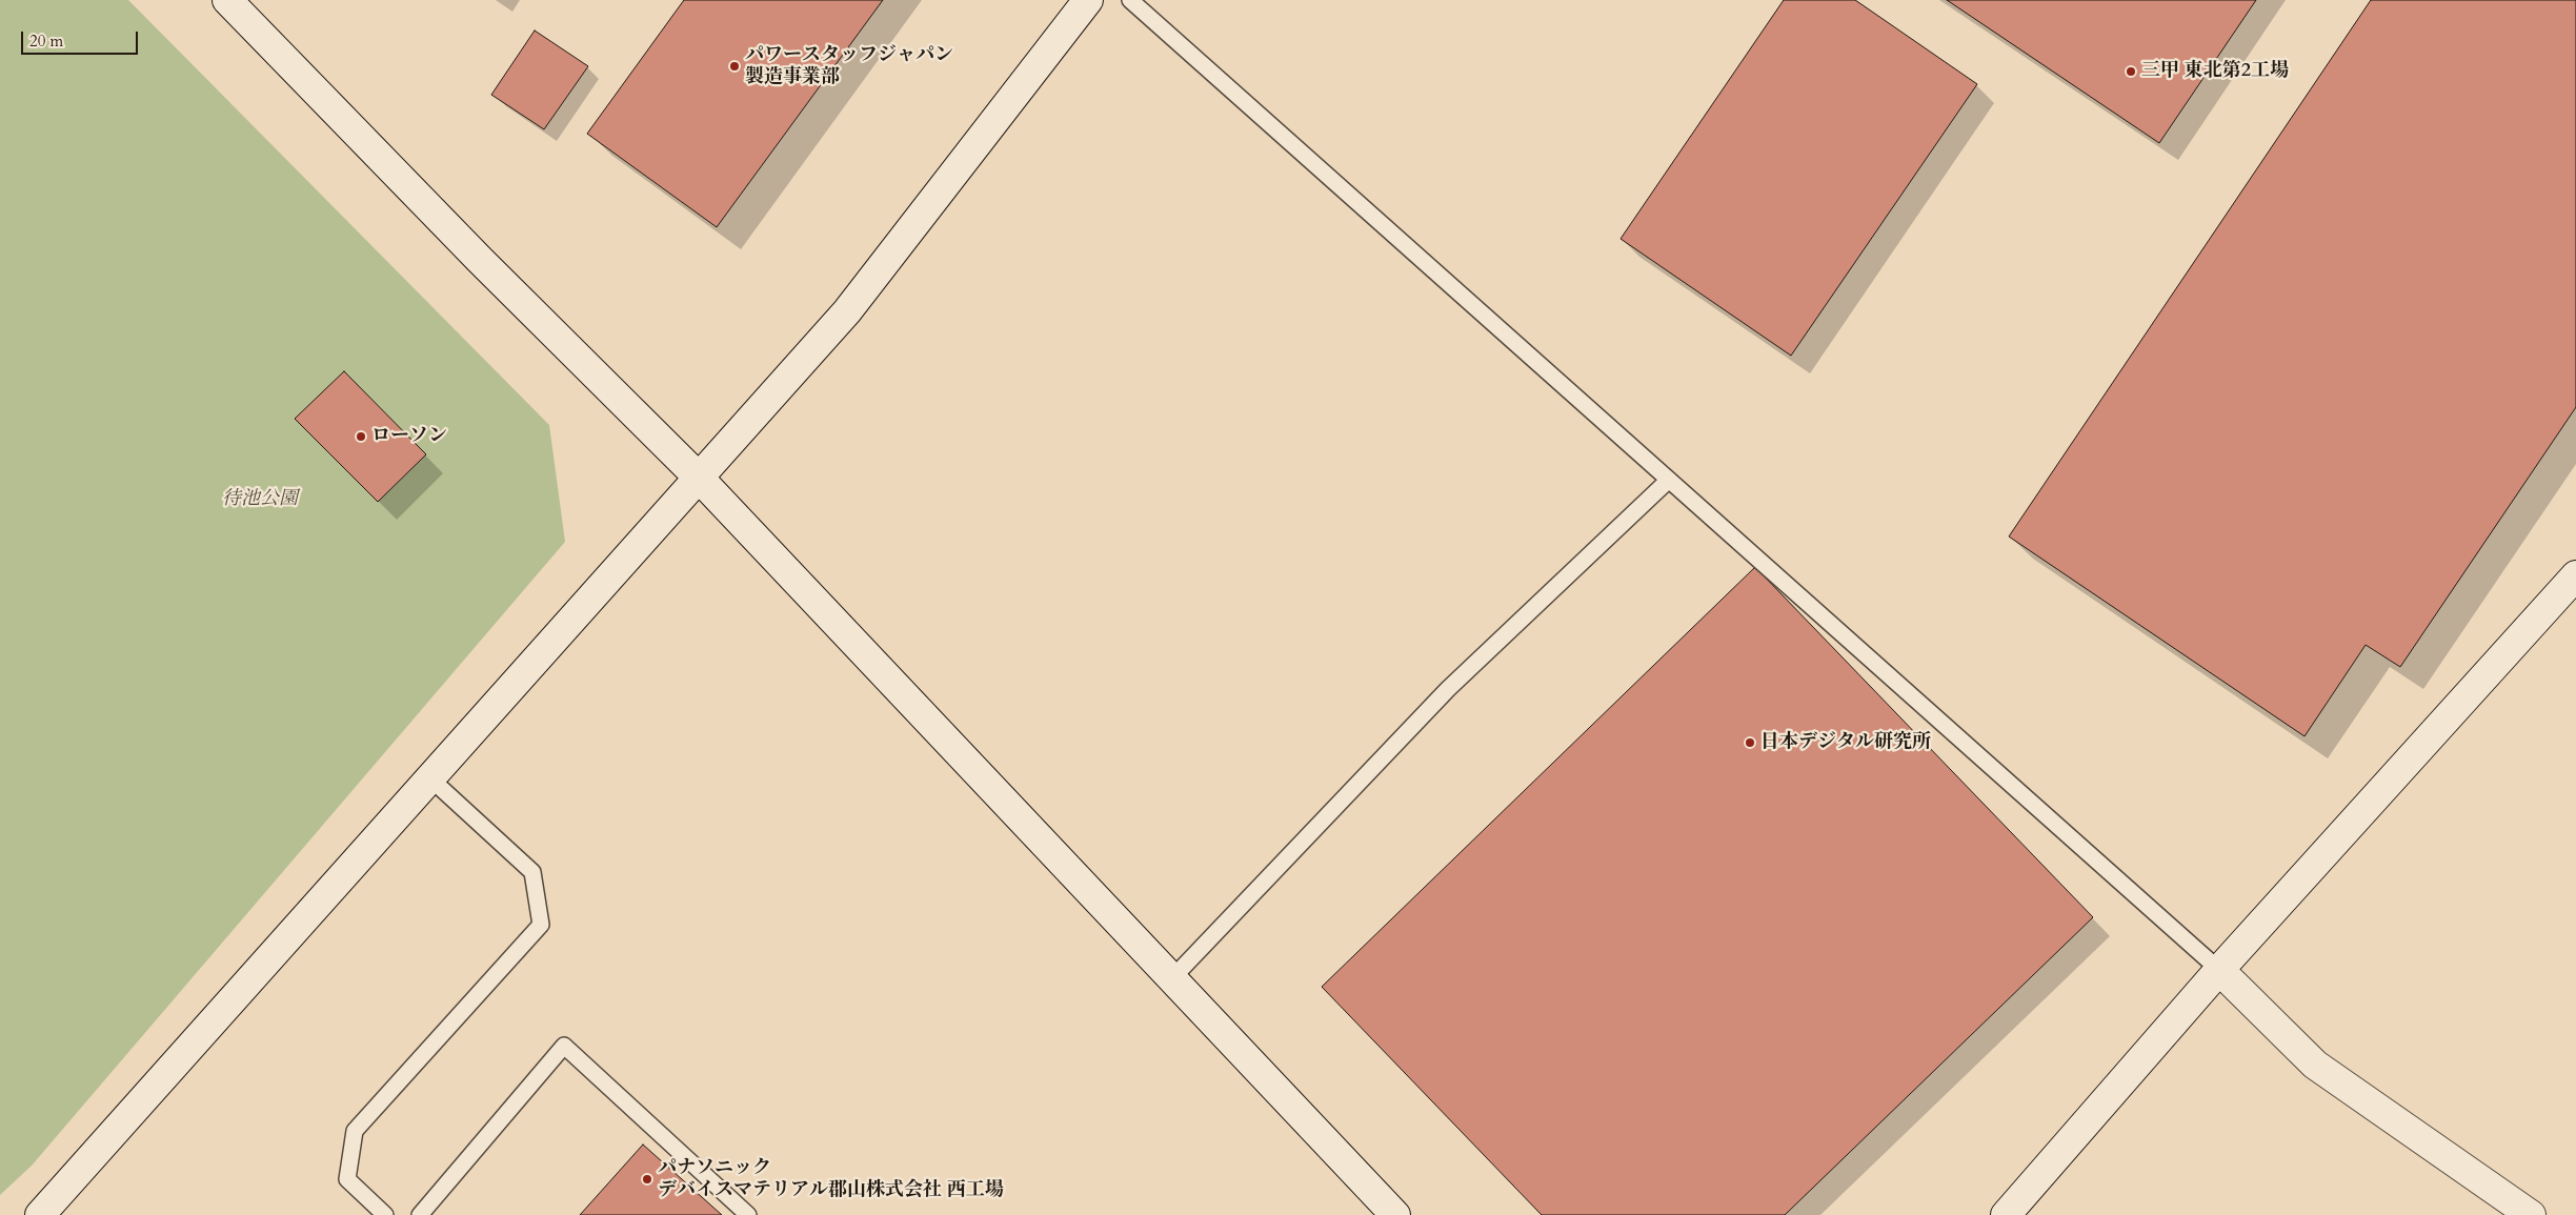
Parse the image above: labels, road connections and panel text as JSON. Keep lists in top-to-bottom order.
{
  "parks": ["待池公園"],
  "places": [
    "パワースタッフジャパン 製造事業部",
    "三甲 東北第2工場",
    "ローソン",
    "日本デジタル研究所",
    "パナソニック デバイスマテリアル郡山株式会社 西工場"
  ],
  "scale_bar": "20 m"
}
